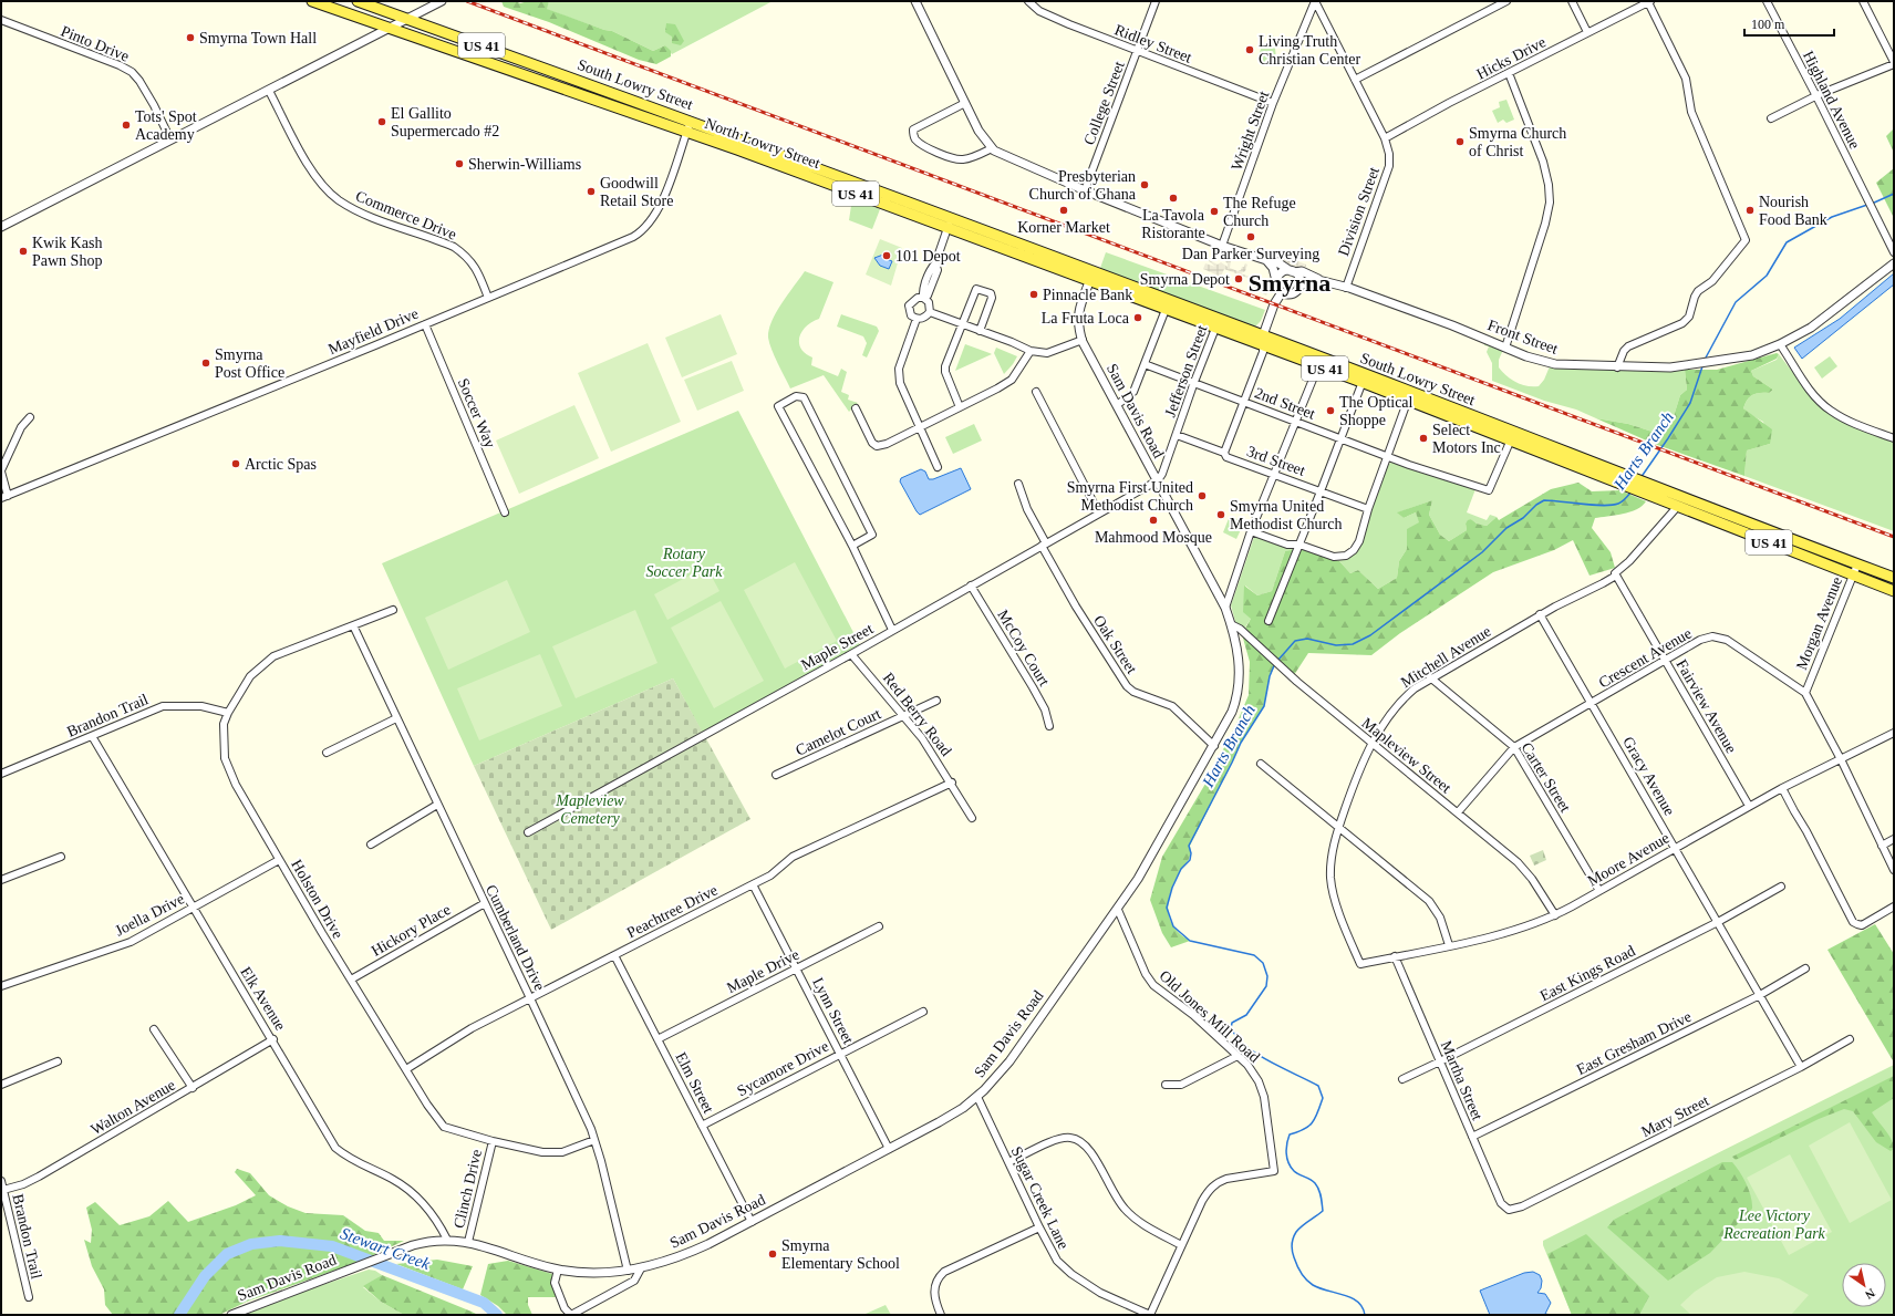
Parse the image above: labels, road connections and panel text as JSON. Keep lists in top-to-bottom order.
{
  "streets": {
    "main road": ["US 41", "South Lowry Street", "North Lowry Street"],
    "street": [
      "Pinto Drive",
      "Ridley Street",
      "Hicks Drive",
      "Highland Avenue",
      "College Street",
      "Wright Street",
      "Division Street",
      "Commerce Drive",
      "Mayfield Drive",
      "Front Street",
      "Jefferson Street",
      "2nd Street",
      "Sam Davis Road",
      "Soccer Way",
      "3rd Street",
      "Morgan Avenue",
      "Oak Street",
      "Maple Street",
      "McCoy Court",
      "Mitchell Avenue",
      "Crescent Avenue",
      "Fairview Avenue",
      "Red Berry Road",
      "Brandon Trail",
      "Camelot Court",
      "Mapleview Street",
      "Gracy Avenue",
      "Carter Street",
      "Moore Avenue",
      "Holston Drive",
      "Peachtree Drive",
      "Joella Drive",
      "Hickory Place",
      "Cumberland Drive",
      "Maple Drive",
      "East Kings Road",
      "Elk Avenue",
      "Lynn Street",
      "Old Jones Mill Road",
      "East Gresham Drive",
      "Sycamore Drive",
      "Martha Street",
      "Elm Street",
      "Walton Avenue",
      "Mary Street",
      "Clinch Drive",
      "Sugar Creek Lane"
    ]
  },
  "crossings": [
    ["Ridley Street", "College Street"],
    ["Ridley Street", "Wright Street"],
    ["US 41", "South Lowry Street"],
    ["US 41", "2nd Street"],
    ["US 41", "Morgan Avenue"],
    ["US 41", "Mitchell Avenue"],
    ["Hicks Drive", "Division Street"],
    ["South Lowry Street", "North Lowry Street"],
    ["South Lowry Street", "Mayfield Drive"],
    ["South Lowry Street", "Jefferson Street"],
    ["South Lowry Street", "Sam Davis Road"],
    ["South Lowry Street", "Morgan Avenue"],
    ["College Street", "Front Street"],
    ["Wright Street", "Division Street"],
    ["Wright Street", "Front Street"],
    ["North Lowry Street", "Mayfield Drive"],
    ["Division Street", "Front Street"],
    ["Commerce Drive", "Mayfield Drive"],
    ["Mayfield Drive", "Soccer Way"],
    ["Jefferson Street", "2nd Street"],
    ["Jefferson Street", "Sam Davis Road"],
    ["Jefferson Street", "3rd Street"],
    ["Jefferson Street", "Maple Street"],
    ["Sam Davis Road", "Oak Street"],
    ["Sam Davis Road", "Maple Street"],
    ["Sam Davis Road", "Mapleview Street"],
    ["Sam Davis Road", "Cumberland Drive"],
    ["Sam Davis Road", "Elk Avenue"],
    ["Sam Davis Road", "Lynn Street"],
    ["Sam Davis Road", "Old Jones Mill Road"],
    ["Sam Davis Road", "Elm Street"],
    ["Sam Davis Road", "Clinch Drive"],
    ["Sam Davis Road", "Sugar Creek Lane"],
    ["Morgan Avenue", "Crescent Avenue"],
    ["Oak Street", "Maple Street"],
    ["Maple Street", "McCoy Court"],
    ["Maple Street", "Red Berry Road"],
    ["Mitchell Avenue", "Fairview Avenue"],
    ["Mitchell Avenue", "Mapleview Street"],
    ["Mitchell Avenue", "Gracy Avenue"],
    ["Mitchell Avenue", "Carter Street"],
    ["Mitchell Avenue", "Moore Avenue"],
    ["Crescent Avenue", "Fairview Avenue"],
    ["Crescent Avenue", "Mapleview Street"],
    ["Crescent Avenue", "Gracy Avenue"],
    ["Crescent Avenue", "Carter Street"],
    ["Crescent Avenue", "Moore Avenue"],
    ["Fairview Avenue", "Moore Avenue"],
    ["Red Berry Road", "Camelot Court"],
    ["Red Berry Road", "Peachtree Drive"],
    ["Brandon Trail", "Holston Drive"],
    ["Brandon Trail", "Elk Avenue"],
    ["Brandon Trail", "Walton Avenue"],
    ["Mapleview Street", "Moore Avenue"],
    ["Gracy Avenue", "Moore Avenue"],
    ["Gracy Avenue", "East Kings Road"],
    ["Gracy Avenue", "East Gresham Drive"],
    ["Gracy Avenue", "Mary Street"],
    ["Carter Street", "Moore Avenue"],
    ["Moore Avenue", "Martha Street"],
    ["Holston Drive", "Peachtree Drive"],
    ["Holston Drive", "Joella Drive"],
    ["Holston Drive", "Hickory Place"],
    ["Holston Drive", "Cumberland Drive"],
    ["Holston Drive", "Clinch Drive"],
    ["Peachtree Drive", "Cumberland Drive"],
    ["Peachtree Drive", "Lynn Street"],
    ["Peachtree Drive", "Elm Street"],
    ["Joella Drive", "Elk Avenue"],
    ["Hickory Place", "Cumberland Drive"],
    ["Maple Drive", "Lynn Street"],
    ["Maple Drive", "Elm Street"],
    ["East Kings Road", "Martha Street"],
    ["Elk Avenue", "Walton Avenue"],
    ["Lynn Street", "Sycamore Drive"],
    ["East Gresham Drive", "Martha Street"],
    ["Sycamore Drive", "Elm Street"],
    ["Martha Street", "Mary Street"]
  ],
  "districts": ["Smyrna"],
  "water": ["Harts Branch", "Stewart Creek"],
  "parks": ["Rotary Soccer Park", "Mapleview Cemetery", "Lee Victory Recreation Park"],
  "places": [
    "Smyrna Town Hall",
    "Living Truth Christian Center",
    "El Gallito Supermercado #2",
    "Tots' Spot Academy",
    "Smyrna Church of Christ",
    "Sherwin-Williams",
    "Presbyterian Church of Ghana",
    "Goodwill Retail Store",
    "La Tavola Ristorante",
    "Korner Market",
    "Nourish Food Bank",
    "The Refuge Church",
    "Dan Parker Surveying",
    "Kwik Kash Pawn Shop",
    "101 Depot",
    "Smyrna Depot",
    "Pinnacle Bank",
    "La Fruta Loca",
    "Smyrna Post Office",
    "The Optical Shoppe",
    "Select Motors Inc",
    "Arctic Spas",
    "Smyrna First United Methodist Church",
    "Smyrna United Methodist Church",
    "Mahmood Mosque",
    "Smyrna Elementary School"
  ],
  "scale_bar": "100 m",
  "north": "bottom right"
}
